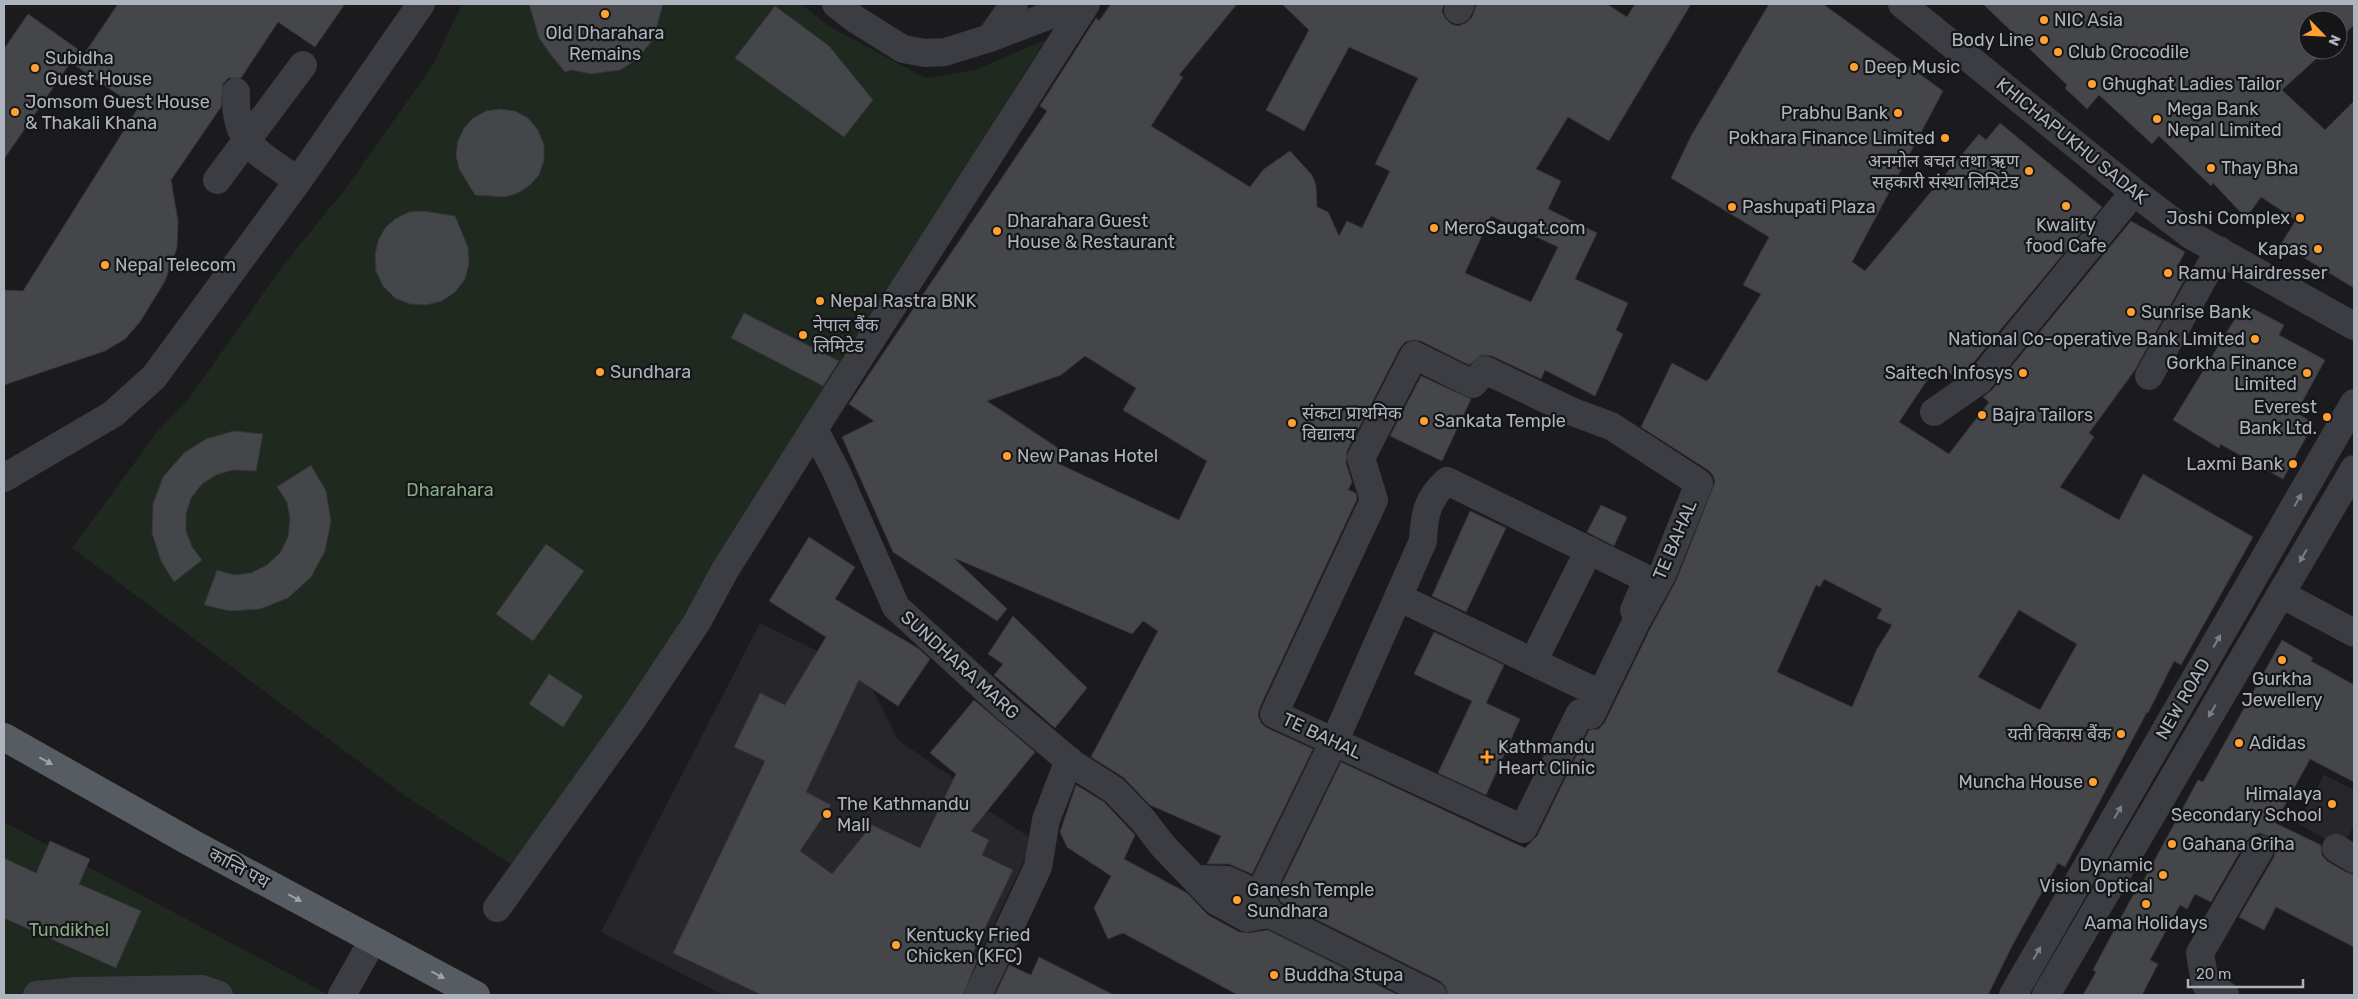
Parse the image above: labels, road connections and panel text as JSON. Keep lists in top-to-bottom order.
{
  "streets": {
    "main road": ["कान्ति पथ"],
    "street": [
      "KHICHAPUKHU SADAK",
      "TE BAHAL",
      "SUNDHARA MARG",
      "NEW ROAD"
    ]
  },
  "one_way": ["कान्ति पथ"],
  "parks": ["Dharahara", "Tundikhel"],
  "places": {
    "other": [
      "Old Dharahara Remains",
      "NIC Asia",
      "Body Line",
      "Club Crocodile",
      "Deep Music",
      "Subidha Guest House",
      "Ghughat Ladies Tailor",
      "Jomsom Guest House & Thakali Khana",
      "Prabhu Bank",
      "Mega Bank Nepal Limited",
      "Pokhara Finance Limited",
      "Thay Bha",
      "अनमोल बचत तथा ऋण सहकारी संस्था लिमिटेड",
      "Kwality food Cafe",
      "Pashupati Plaza",
      "Joshi Complex",
      "MeroSaugat.com",
      "Dharahara Guest House & Restaurant",
      "Kapas",
      "Nepal Telecom",
      "Ramu Hairdresser",
      "Nepal Rastra BNK",
      "Sunrise Bank",
      "नेपाल बैंक लिमिटेड",
      "National Co-operative Bank Limited",
      "Sundhara",
      "Saitech Infosys",
      "Gorkha Finance Limited",
      "Bajra Tailors",
      "Everest Bank Ltd.",
      "Sankata Temple",
      "संकटा प्राथमिक विद्यालय",
      "New Panas Hotel",
      "Laxmi Bank",
      "Gurkha Jewellery",
      "यती विकास बैंक",
      "Adidas",
      "Muncha House",
      "Himalaya Secondary School",
      "The Kathmandu Mall",
      "Gahana Griha",
      "Dynamic Vision Optical",
      "Ganesh Temple Sundhara",
      "Aama Holidays",
      "Kentucky Fried Chicken (KFC)",
      "Buddha Stupa"
    ],
    "health": ["Kathmandu Heart Clinic"]
  },
  "scale_bar": "20 m",
  "north": "bottom right"
}
